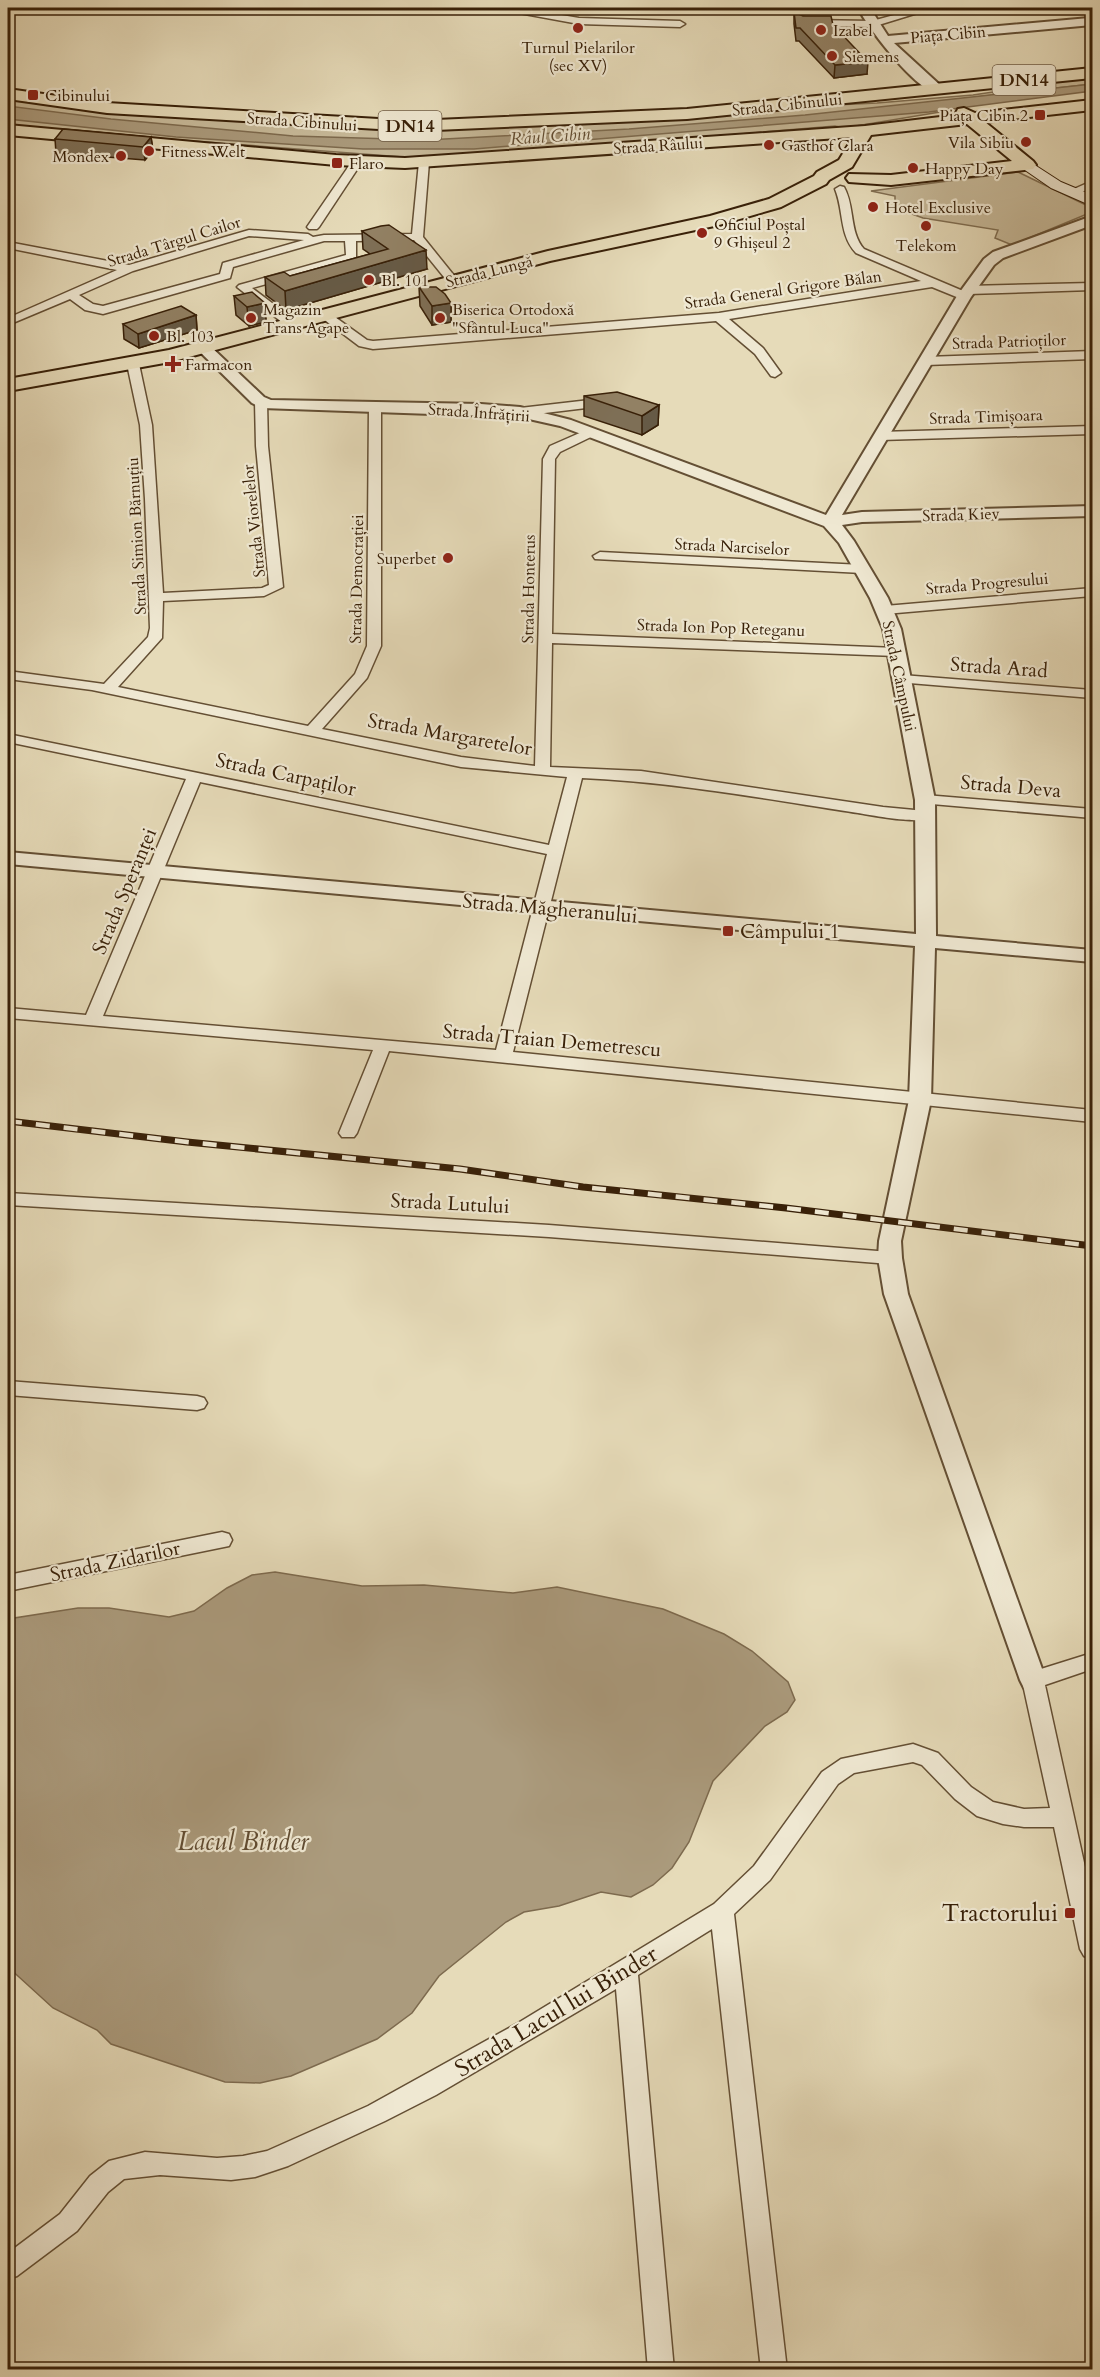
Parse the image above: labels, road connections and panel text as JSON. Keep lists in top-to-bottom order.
{
  "streets": {
    "main road": [
      "Piața Cibin",
      "DN14",
      "Strada Cibinului",
      "Strada Râului",
      "Strada Lungă"
    ],
    "street": [
      "Strada Târgul Cailor",
      "Strada General Grigore Bălan",
      "Strada Patrioților",
      "Strada Înfrățirii",
      "Strada Timișoara",
      "Strada Kiev",
      "Strada Viorelelor",
      "Strada Simion Bărnuțiu",
      "Strada Narciselor",
      "Strada Democrației",
      "Strada Progresului",
      "Strada Honterus",
      "Strada Ion Pop Reteganu",
      "Strada Arad",
      "Strada Câmpului",
      "Strada Margaretelor",
      "Strada Carpaților",
      "Strada Deva",
      "Strada Speranței",
      "Strada Măgheranului",
      "Strada Traian Demetrescu",
      "Strada Lutului",
      "Strada Zidarilor",
      "Strada Lacul lui Binder"
    ]
  },
  "crossings": [
    ["Piața Cibin", "DN14"],
    ["Piața Cibin", "Strada Cibinului"],
    ["Piața Cibin", "Strada Râului"],
    ["Piața Cibin", "Strada Lungă"],
    ["DN14", "Strada Cibinului"],
    ["Strada Lungă", "Strada General Grigore Bălan"],
    ["Strada Lungă", "Strada Simion Bărnuțiu"],
    ["Strada Înfrățirii", "Strada Kiev"],
    ["Strada Înfrățirii", "Strada Viorelelor"],
    ["Strada Înfrățirii", "Strada Democrației"],
    ["Strada Înfrățirii", "Strada Honterus"],
    ["Strada Înfrățirii", "Strada Câmpului"],
    ["Strada Kiev", "Strada Câmpului"],
    ["Strada Viorelelor", "Strada Simion Bărnuțiu"],
    ["Strada Simion Bărnuțiu", "Strada Margaretelor"],
    ["Strada Narciselor", "Strada Câmpului"],
    ["Strada Democrației", "Strada Margaretelor"],
    ["Strada Progresului", "Strada Câmpului"],
    ["Strada Honterus", "Strada Ion Pop Reteganu"],
    ["Strada Honterus", "Strada Margaretelor"],
    ["Strada Ion Pop Reteganu", "Strada Câmpului"],
    ["Strada Arad", "Strada Câmpului"],
    ["Strada Câmpului", "Strada Margaretelor"],
    ["Strada Câmpului", "Strada Deva"],
    ["Strada Câmpului", "Strada Măgheranului"],
    ["Strada Câmpului", "Strada Traian Demetrescu"],
    ["Strada Câmpului", "Strada Lutului"],
    ["Strada Margaretelor", "Strada Deva"],
    ["Strada Carpaților", "Strada Speranței"],
    ["Strada Speranței", "Strada Măgheranului"],
    ["Strada Speranței", "Strada Traian Demetrescu"]
  ],
  "water": ["Râul Cibin", "Lacul Binder"],
  "places": {
    "other": [
      "Turnul Pielarilor (sec XV)",
      "Izabel",
      "Siemens",
      "Vila Sibiu",
      "Gasthof Clara",
      "Fitness Welt",
      "Mondex",
      "Happy Day",
      "Hotel Exclusive",
      "Telekom",
      "Oficiul Poștal 9 Ghișeul 2",
      "Bl. 101",
      "Magazin Trans Agape",
      "Biserica Ortodoxă \"Sfântul Luca\"",
      "Bl. 103",
      "Superbet"
    ],
    "transit": [
      "Cibinului",
      "Piața Cibin 2",
      "Flaro",
      "Câmpului 1",
      "Tractorului"
    ],
    "health": ["Farmacon"]
  }
}
